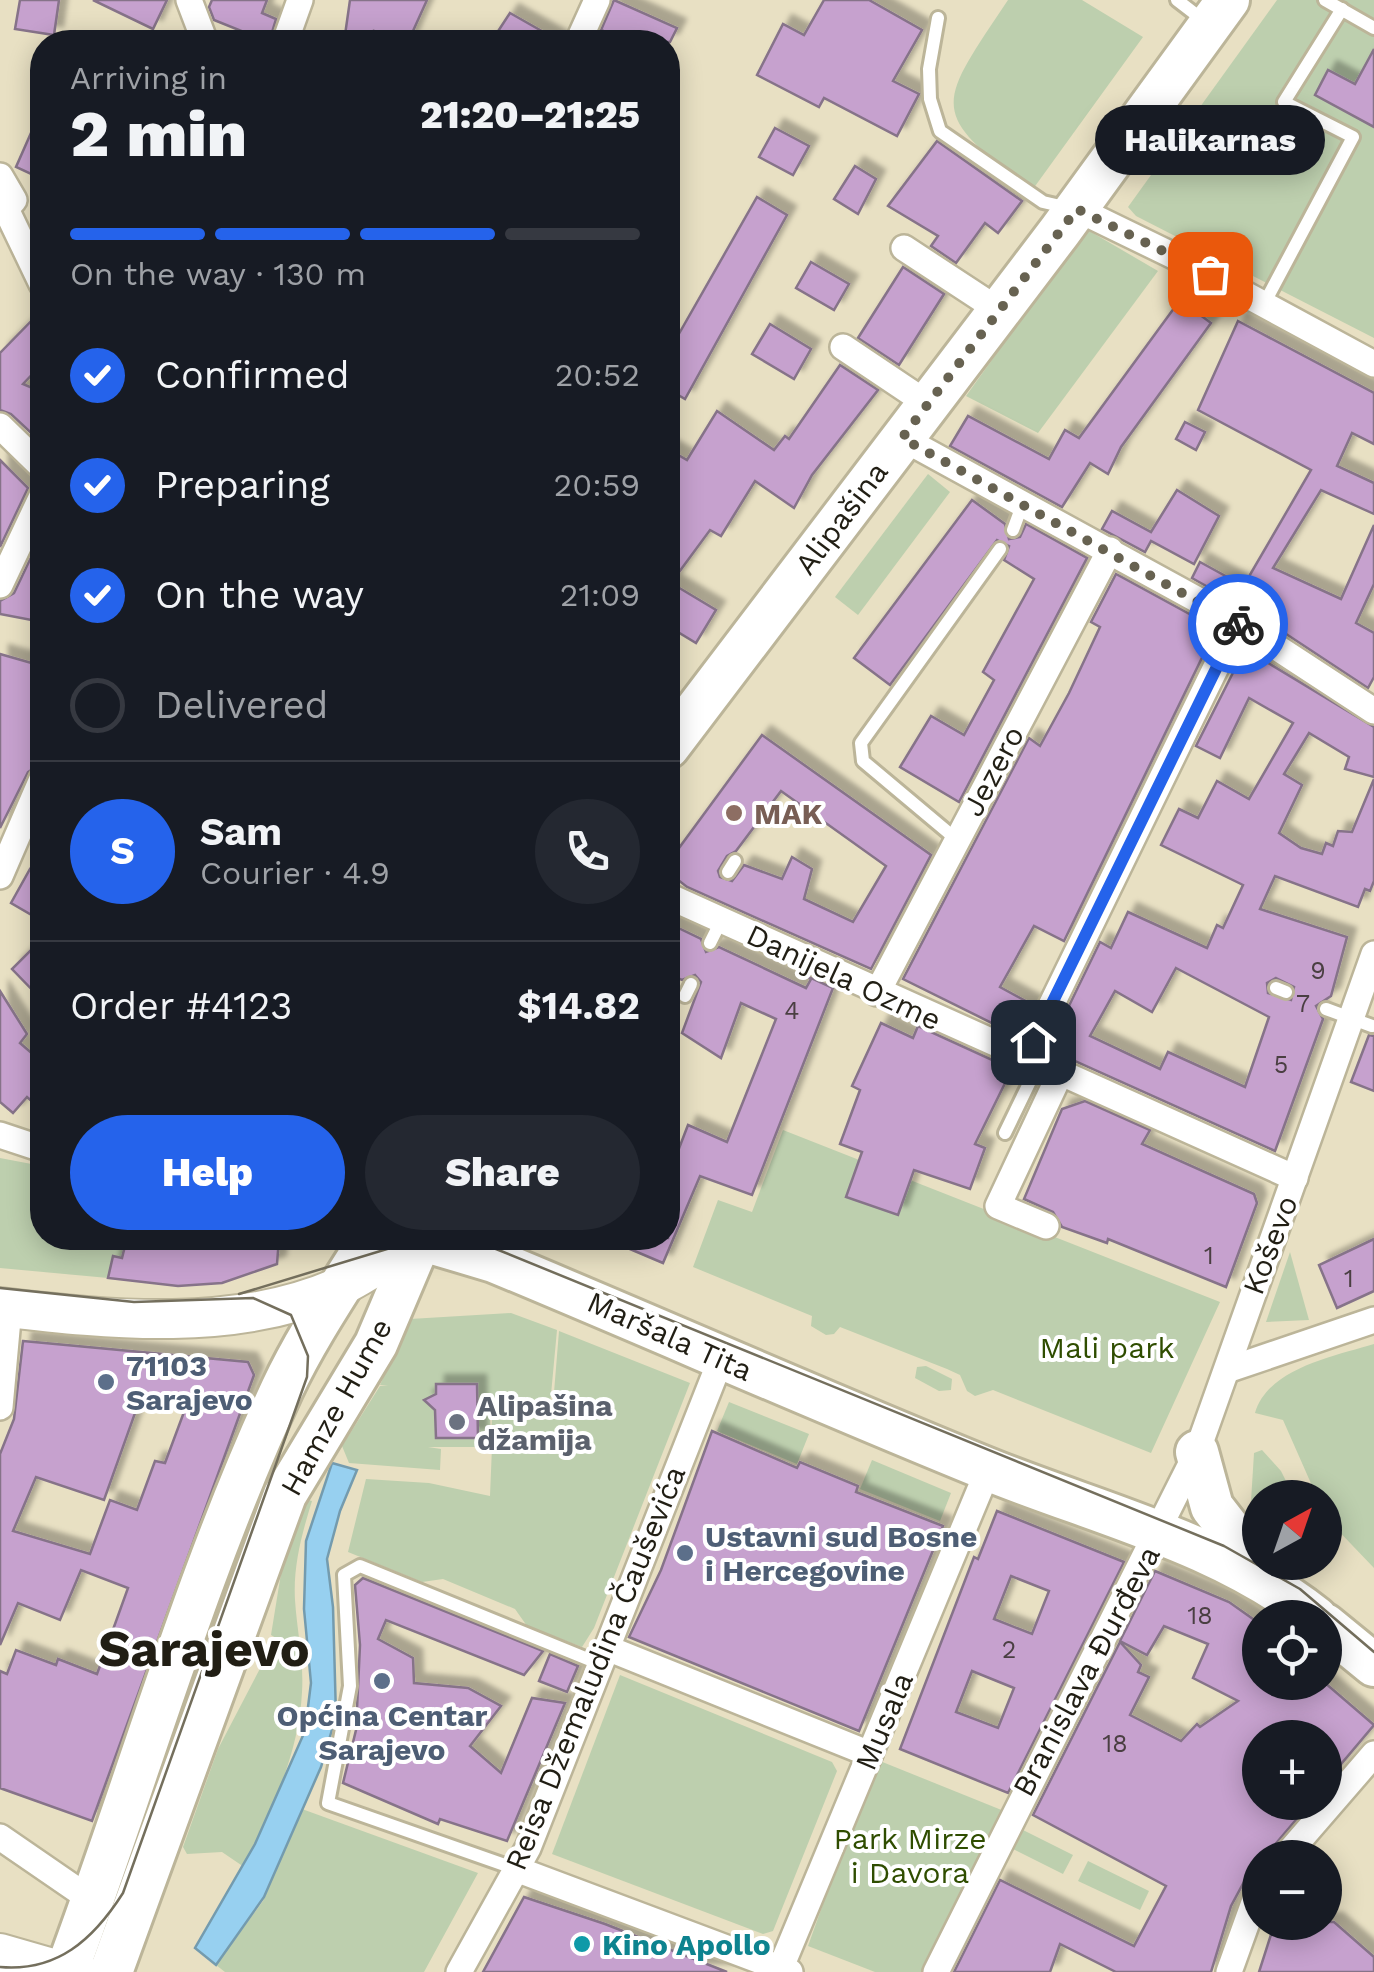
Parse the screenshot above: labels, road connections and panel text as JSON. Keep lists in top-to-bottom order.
{
  "streets": {
    "main road": ["Alipašina", "Maršala Tita", "Hamze Hume"],
    "street": [
      "Jezero",
      "Danijela Ozme",
      "Koševo",
      "Reisa Džemaludina Čauševića",
      "Branislava Đurđeva",
      "Musala"
    ]
  },
  "crossings": [
    ["Jezero", "Danijela Ozme"],
    ["Danijela Ozme", "Koševo"],
    ["Koševo", "Maršala Tita"],
    ["Koševo", "Branislava Đurđeva"],
    ["Maršala Tita", "Reisa Džemaludina Čauševića"],
    ["Maršala Tita", "Branislava Đurđeva"],
    ["Maršala Tita", "Musala"]
  ],
  "districts": ["Sarajevo"],
  "parks": ["Mali park", "Park Mirze i Davora"],
  "places": [
    "Halikarnas",
    "MAK",
    "71103 Sarajevo",
    "Alipašina džamija",
    "Ustavni sud Bosne i Hercegovine",
    "Općina Centar Sarajevo",
    "Kino Apollo"
  ],
  "house_numbers": [
    "9",
    "7",
    "4",
    "5",
    "1",
    "1",
    "18",
    "2",
    "18"
  ],
  "north": "top right",
  "page": {
    "heading": ["2 min", "Arriving in", "21:20–21:25"],
    "panel": [
      "Sam",
      "Courier · 4.9",
      "Order #4123",
      "$14.82"
    ],
    "bubble": "Halikarnas",
    "bar": "On the way · 130 m",
    "list": [
      ["Confirmed", "20:52"],
      ["Preparing", "20:59"],
      ["On the way", "21:09"],
      "Delivered"
    ],
    "round": "S",
    "buttons": ["Help", "Share"],
    "map_buttons": ["+", "−"]
  }
}
